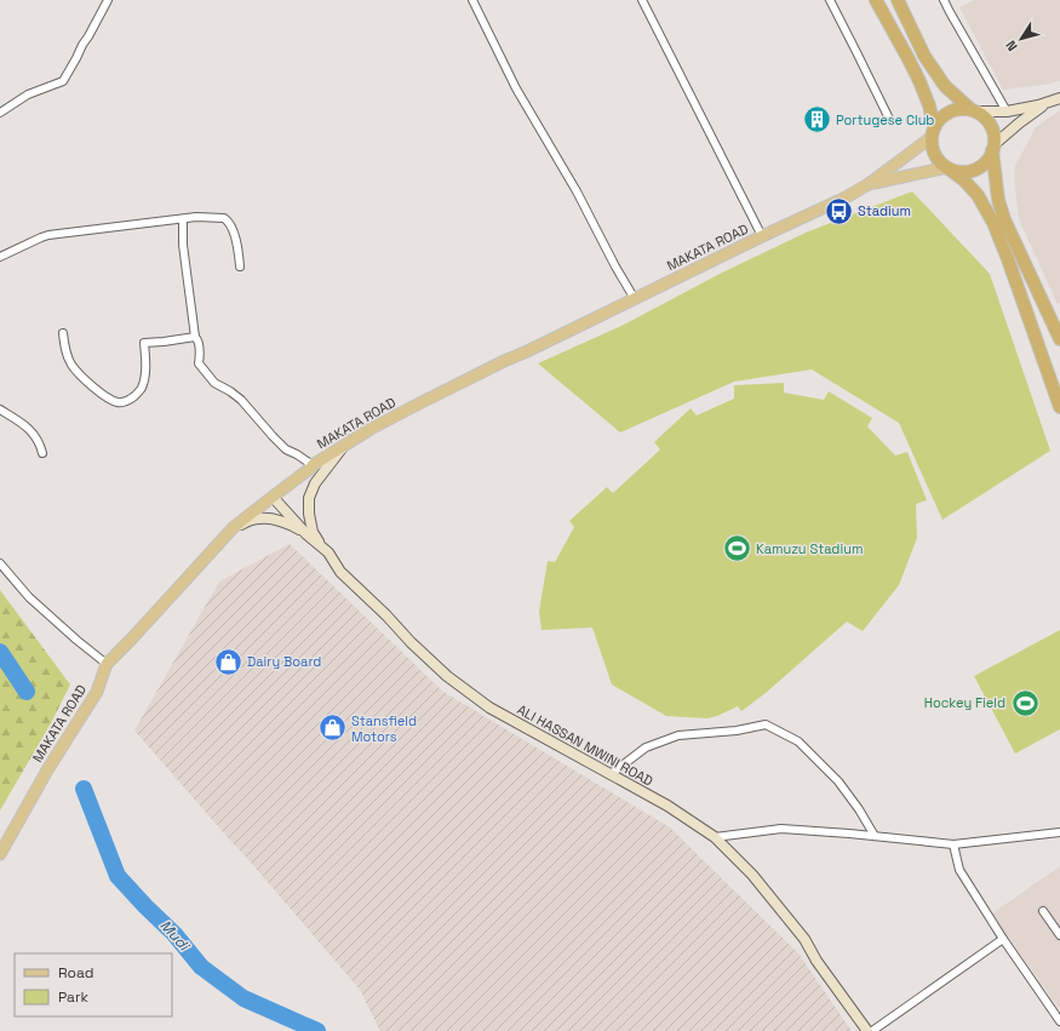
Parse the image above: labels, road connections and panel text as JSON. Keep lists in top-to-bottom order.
{
  "streets": {
    "main road": ["MAKATA ROAD", "ALI HASSAN MWINI ROAD"]
  },
  "crossings": [
    ["MAKATA ROAD", "ALI HASSAN MWINI ROAD"]
  ],
  "water": ["Mudi"],
  "places": {
    "building": ["Portugese Club"],
    "bus stop": ["Stadium"],
    "sports": ["Kamuzu Stadium", "Hockey Field"],
    "shop": ["Dairy Board", "Stansfield Motors"]
  },
  "legend": ["Road", "Park"],
  "north": "bottom left"
}
